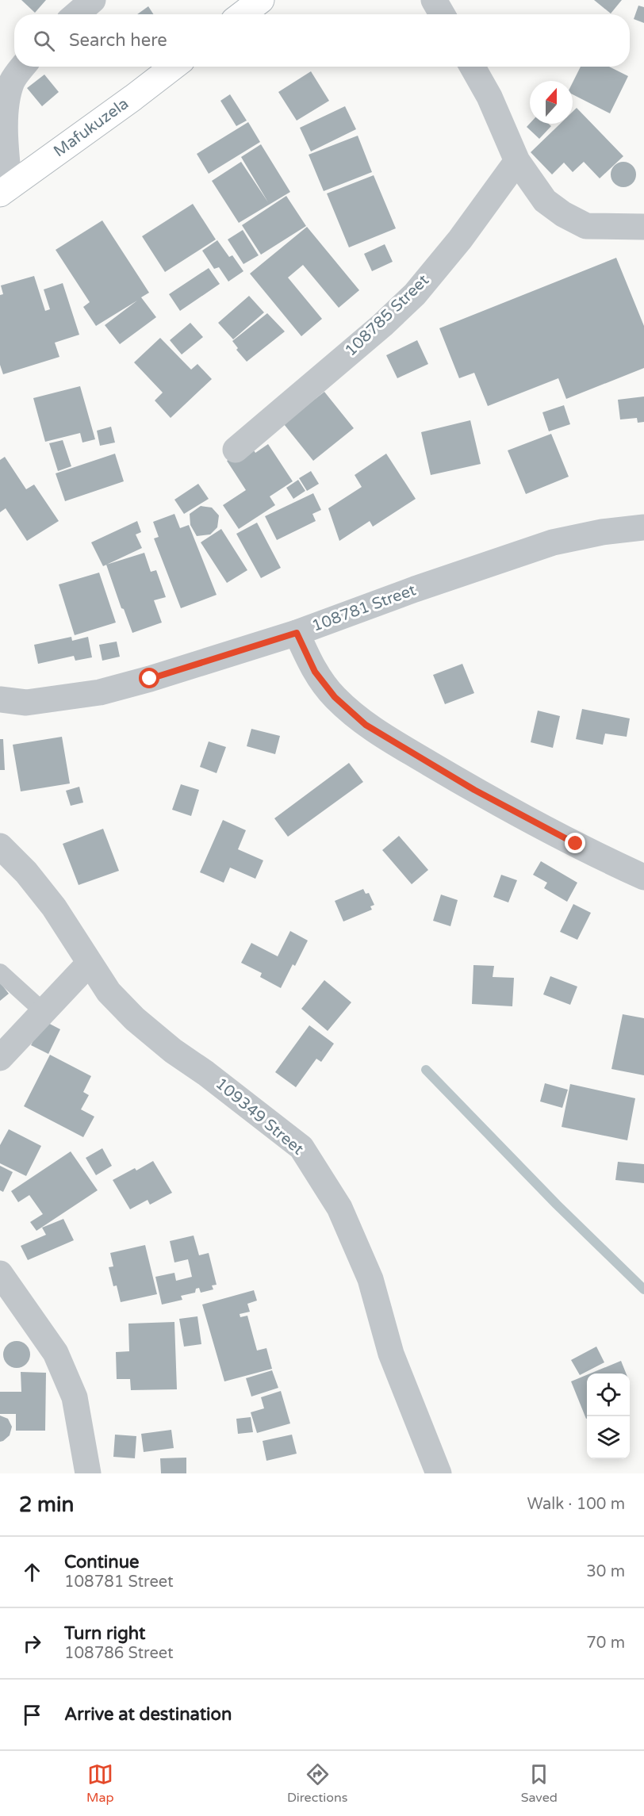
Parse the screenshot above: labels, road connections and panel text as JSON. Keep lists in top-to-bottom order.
{
  "streets": {
    "main road": ["Mafukuzela"],
    "street": ["108785 Street", "108781 Street", "109349 Street"]
  },
  "north": "top",
  "page": {
    "search": "Search here",
    "heading": ["2 min", "Walk · 100 m"],
    "list": [
      ["Continue", "108781 Street", "30 m"],
      ["Turn right", "108786 Street", "70 m"],
      "Arrive at destination"
    ],
    "nav": ["Map", "Directions", "Saved"]
  }
}
